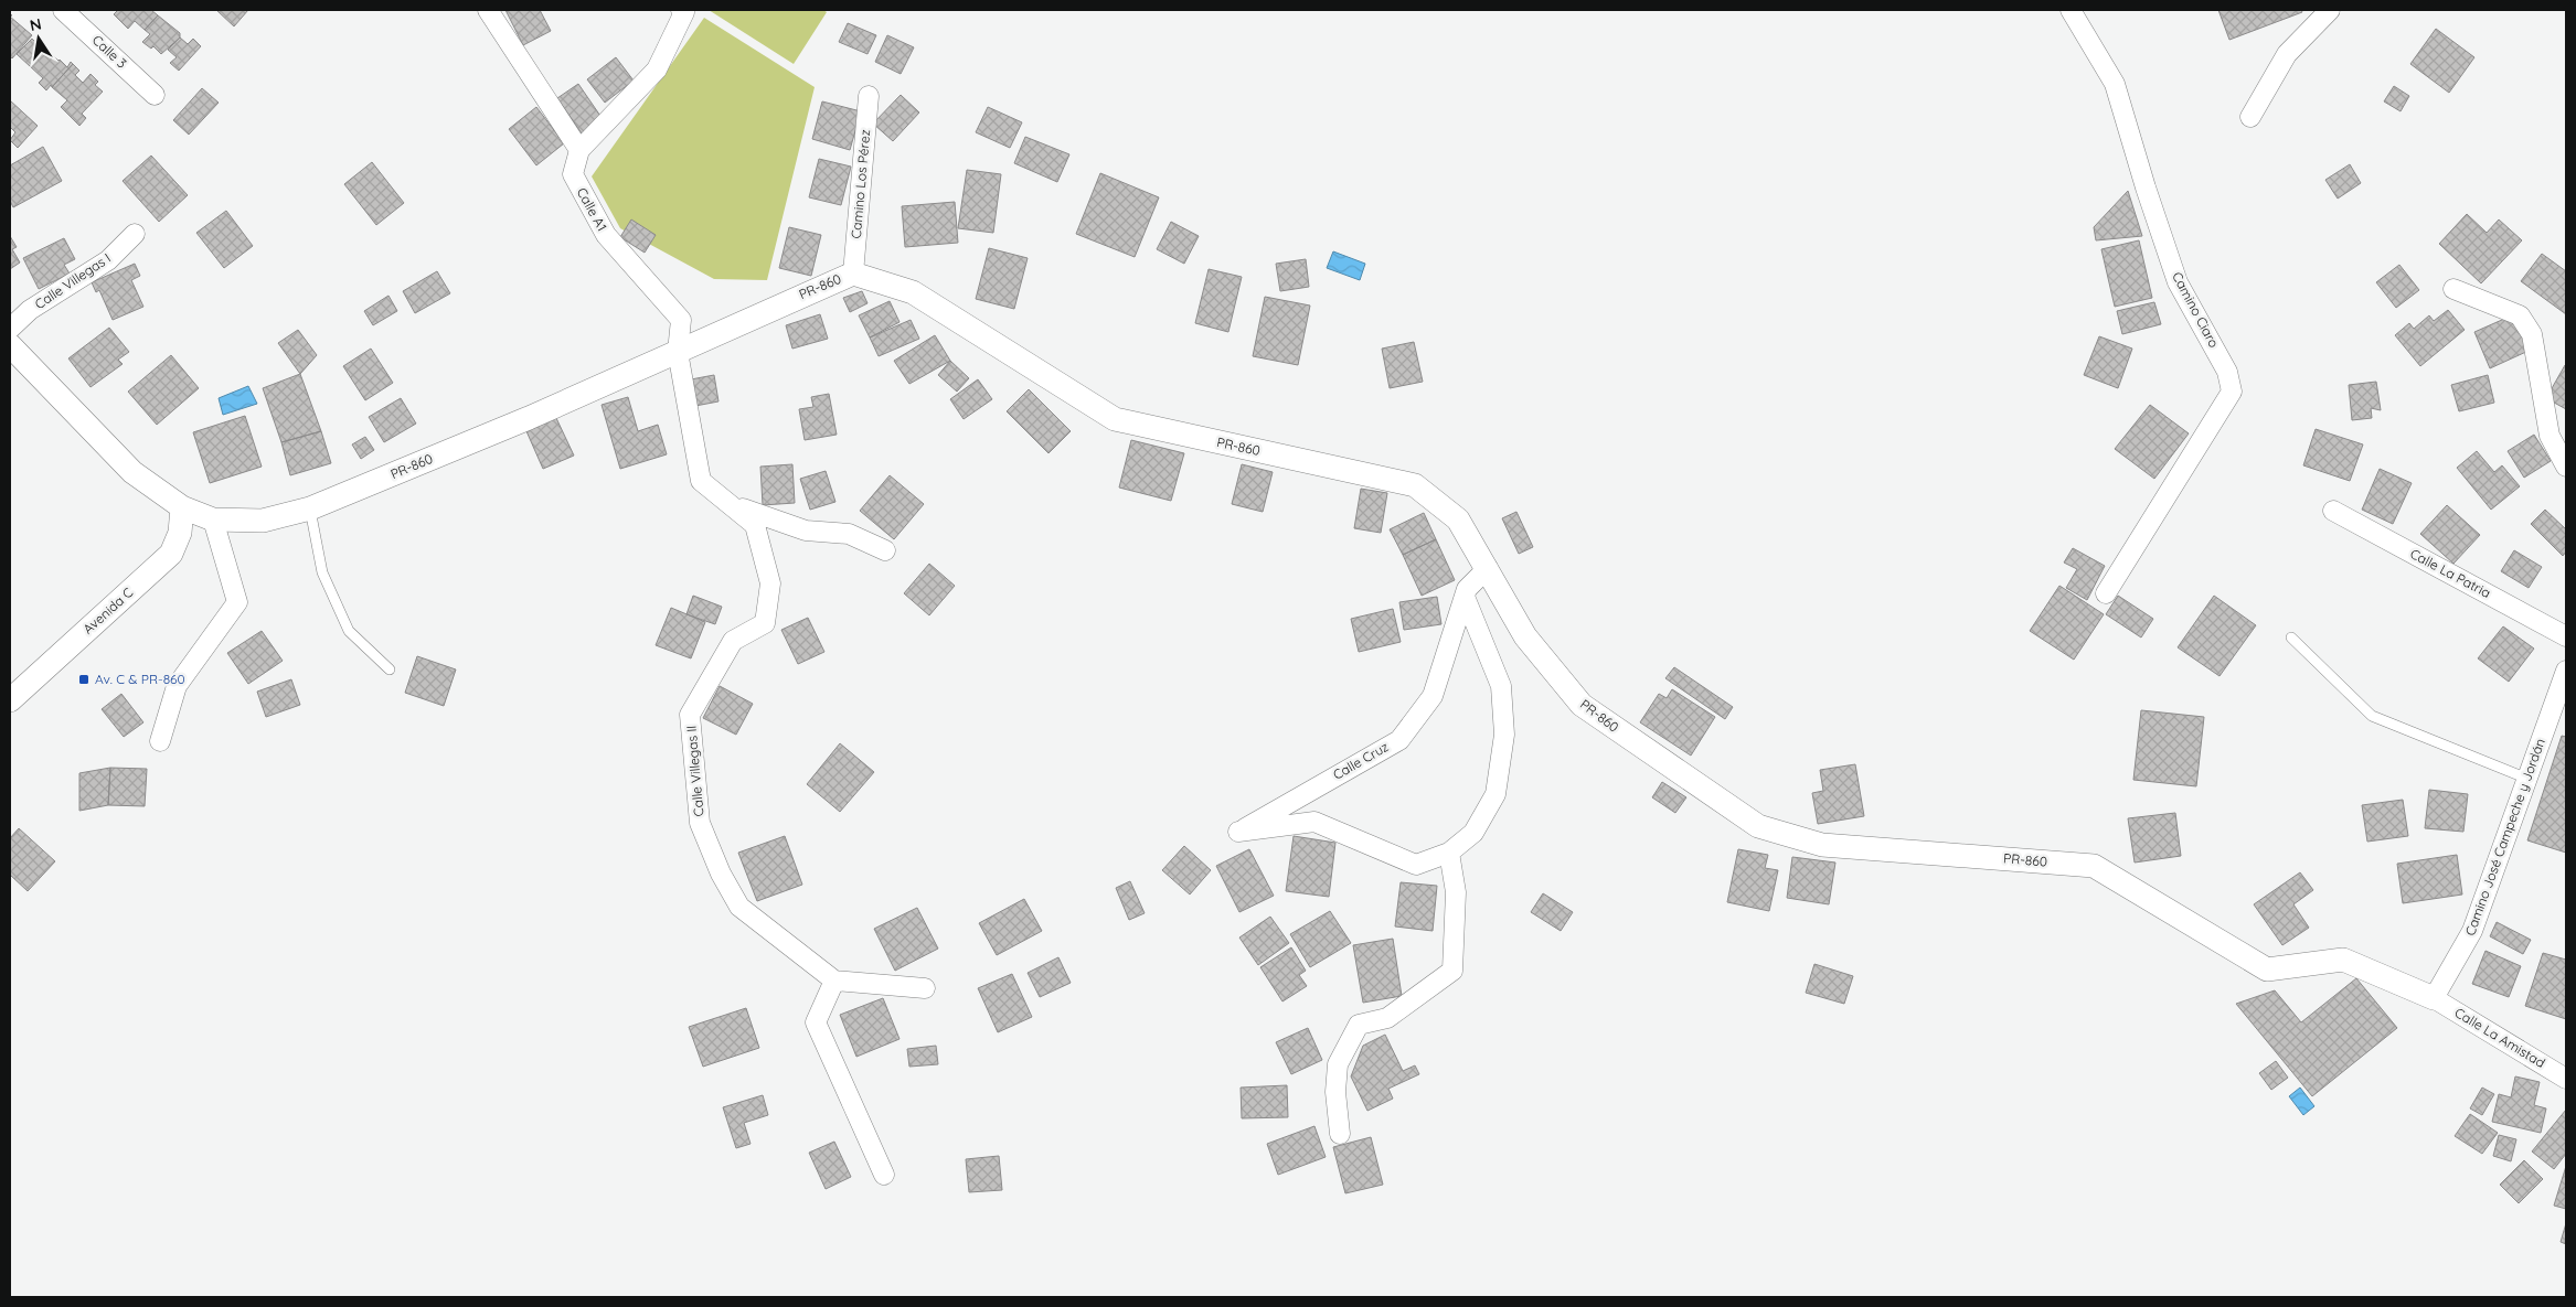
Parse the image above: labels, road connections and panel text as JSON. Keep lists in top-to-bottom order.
{
  "streets": {
    "street": [
      "Calle 3",
      "Camino Los Pérez",
      "Calle A1",
      "Calle Villegas I",
      "PR-860",
      "Camino Ciaro",
      "Calle La Patria",
      "Avenida C",
      "Calle Cruz",
      "Calle Villegas II",
      "Camino José Campeche y Jordán",
      "Calle La Amistad"
    ]
  },
  "crossings": [
    ["Camino Los Pérez", "PR-860"],
    ["Calle A1", "PR-860"],
    ["Calle A1", "Calle Villegas II"],
    ["PR-860", "Avenida C"],
    ["PR-860", "Calle Cruz"],
    ["PR-860", "Calle Villegas II"],
    ["PR-860", "Camino José Campeche y Jordán"],
    ["PR-860", "Calle La Amistad"],
    ["Camino José Campeche y Jordán", "Calle La Amistad"]
  ],
  "places": {
    "transit": ["Av. C & PR-860"]
  },
  "north": "top"
}
